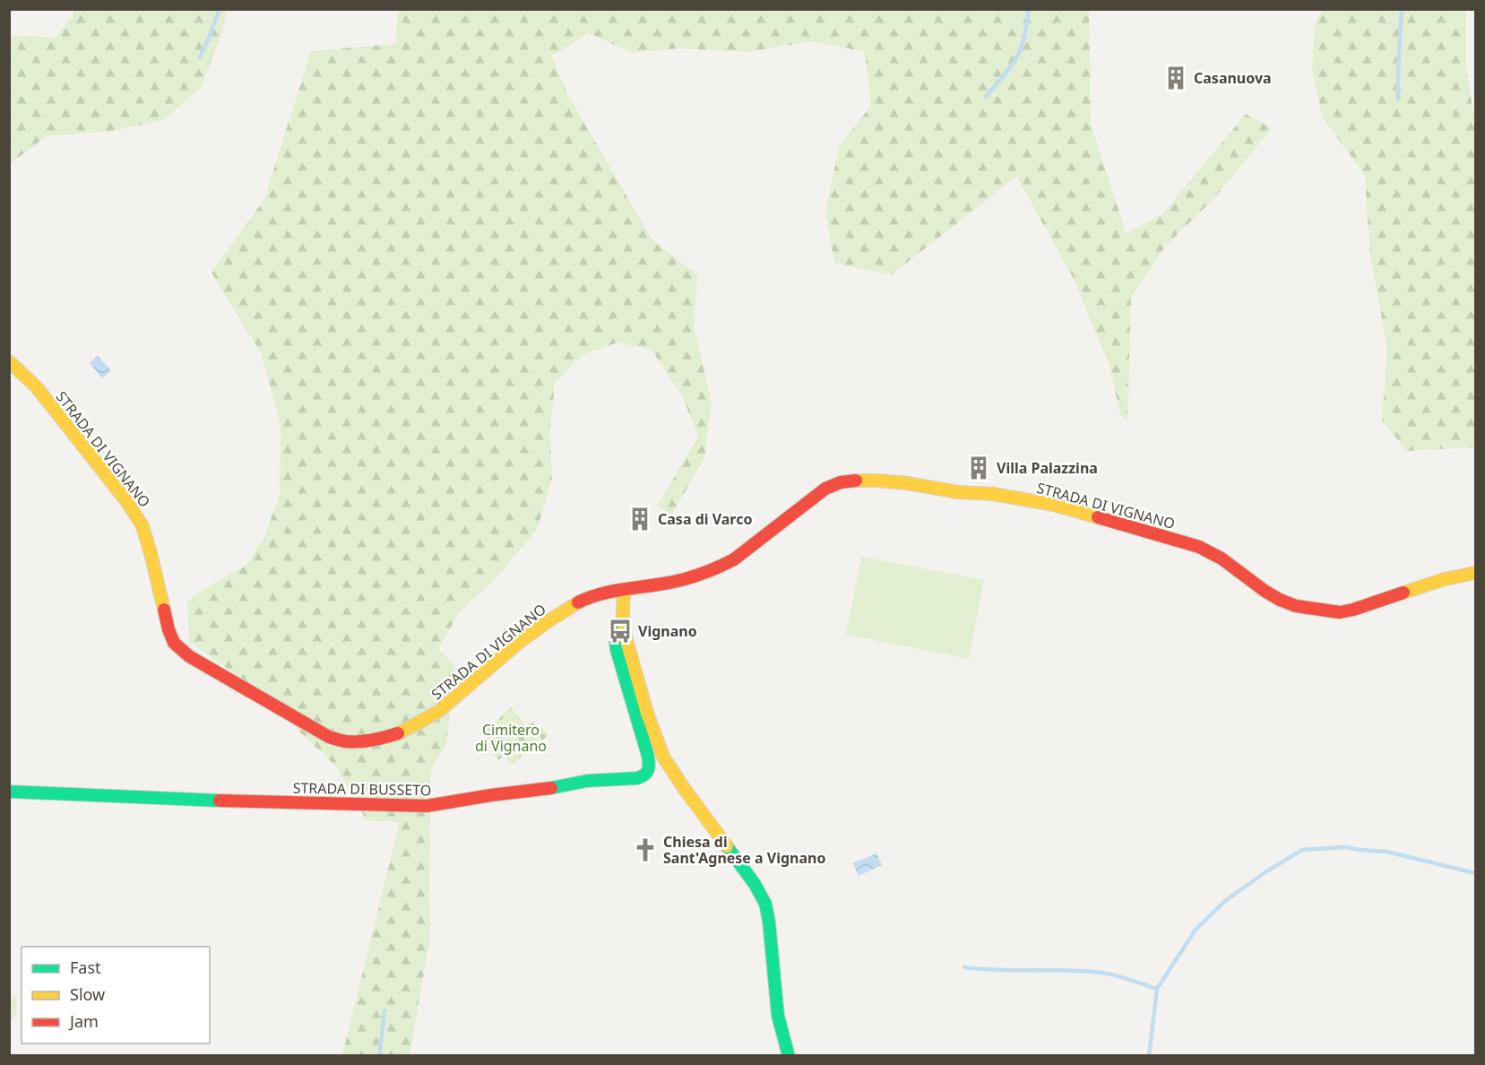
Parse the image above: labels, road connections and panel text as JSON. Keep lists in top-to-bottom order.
{
  "streets": {
    "street": ["STRADA DI VIGNANO", "STRADA DI BUSSETO"]
  },
  "crossings": [
    ["STRADA DI VIGNANO", "STRADA DI BUSSETO"]
  ],
  "parks": ["Cimitero di Vignano"],
  "places": {
    "building": ["Casanuova", "Villa Palazzina", "Casa di Varco"],
    "bus stop": ["Vignano"],
    "church": ["Chiesa di Sant'Agnese a Vignano"]
  },
  "legend": ["Fast", "Slow", "Jam"]
}
